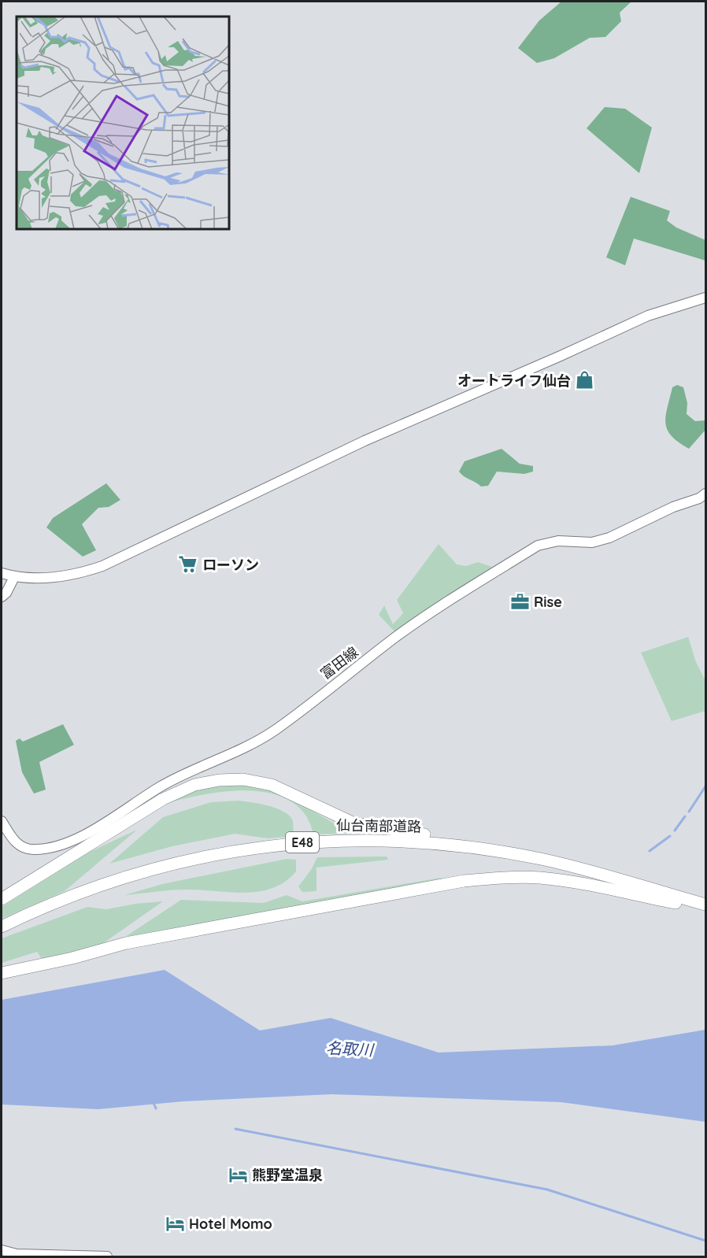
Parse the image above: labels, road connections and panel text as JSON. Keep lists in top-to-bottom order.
{
  "streets": {
    "highway": ["仙台南部道路", "E48"],
    "street": ["富田線"]
  },
  "water": ["名取川"],
  "places": {
    "shop": ["オートライフ仙台"],
    "supermarket": ["ローソン"],
    "office": ["Rise"],
    "hotel": ["熊野堂温泉", "Hotel Momo"]
  }
}
